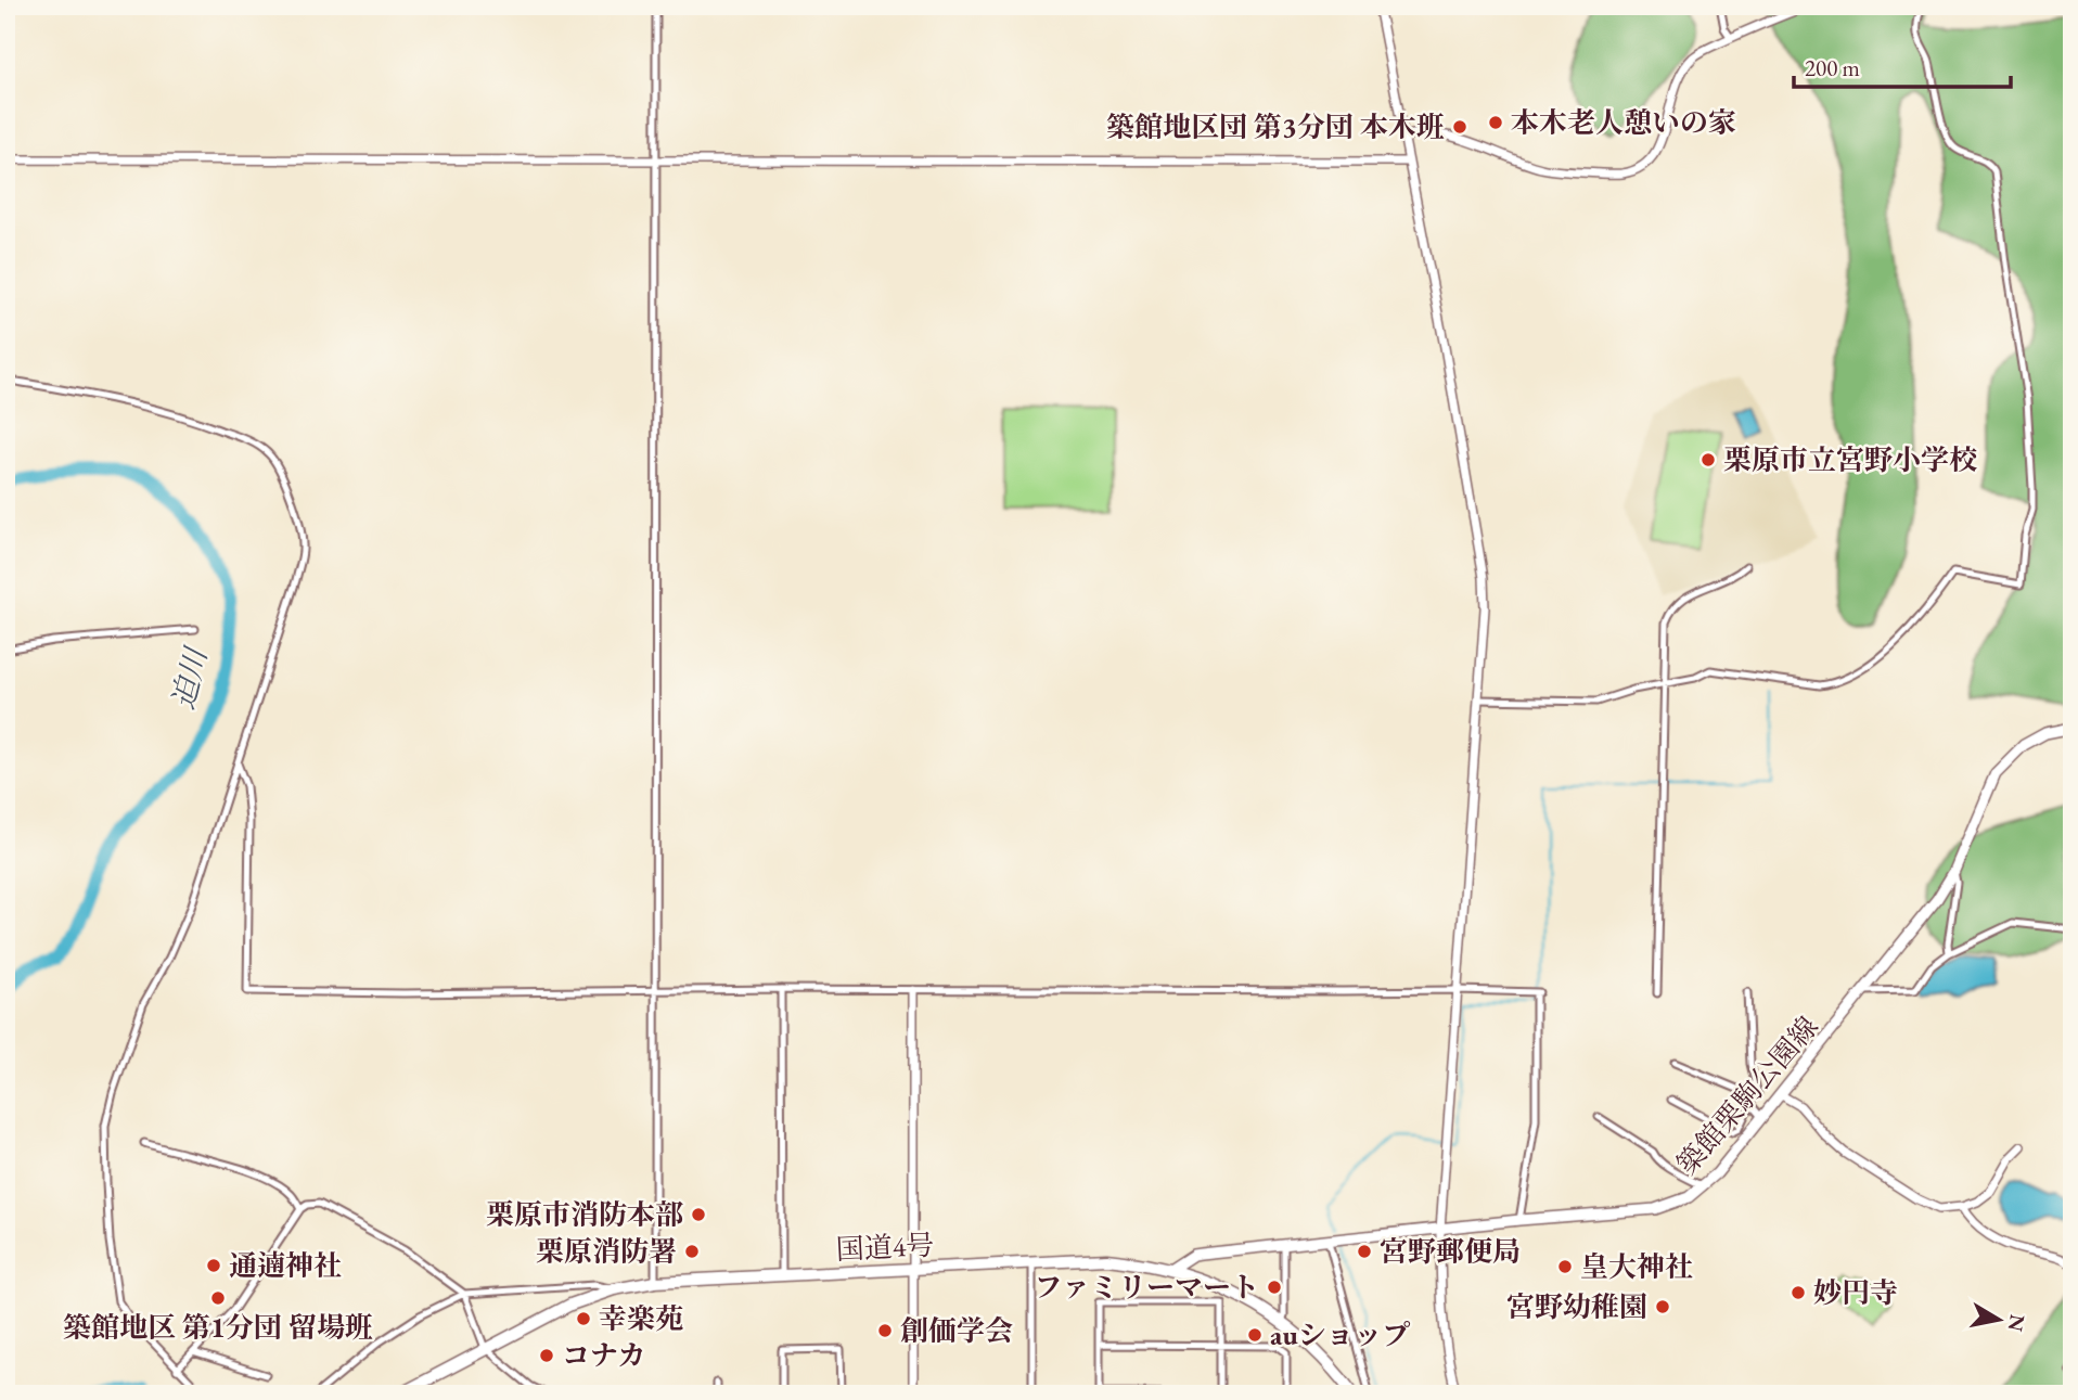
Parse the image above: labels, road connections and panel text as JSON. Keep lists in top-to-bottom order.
{
  "streets": {
    "highway": ["国道4号"],
    "main road": ["築館栗駒公園線"]
  },
  "crossings": [
    ["築館栗駒公園線", "国道4号"]
  ],
  "water": ["迫川"],
  "places": [
    "本木老人憩いの家",
    "築館地区団 第3分団 本木班",
    "栗原市立宮野小学校",
    "栗原市消防本部",
    "栗原消防署",
    "宮野郵便局",
    "通遖神社",
    "皇大神社",
    "ファミリーマート",
    "妙円寺",
    "築館地区 第1分団 留場班",
    "宮野幼稚園",
    "幸楽苑",
    "創価学会",
    "auショップ",
    "コナカ"
  ],
  "scale_bar": "200 m",
  "north": "right"
}
